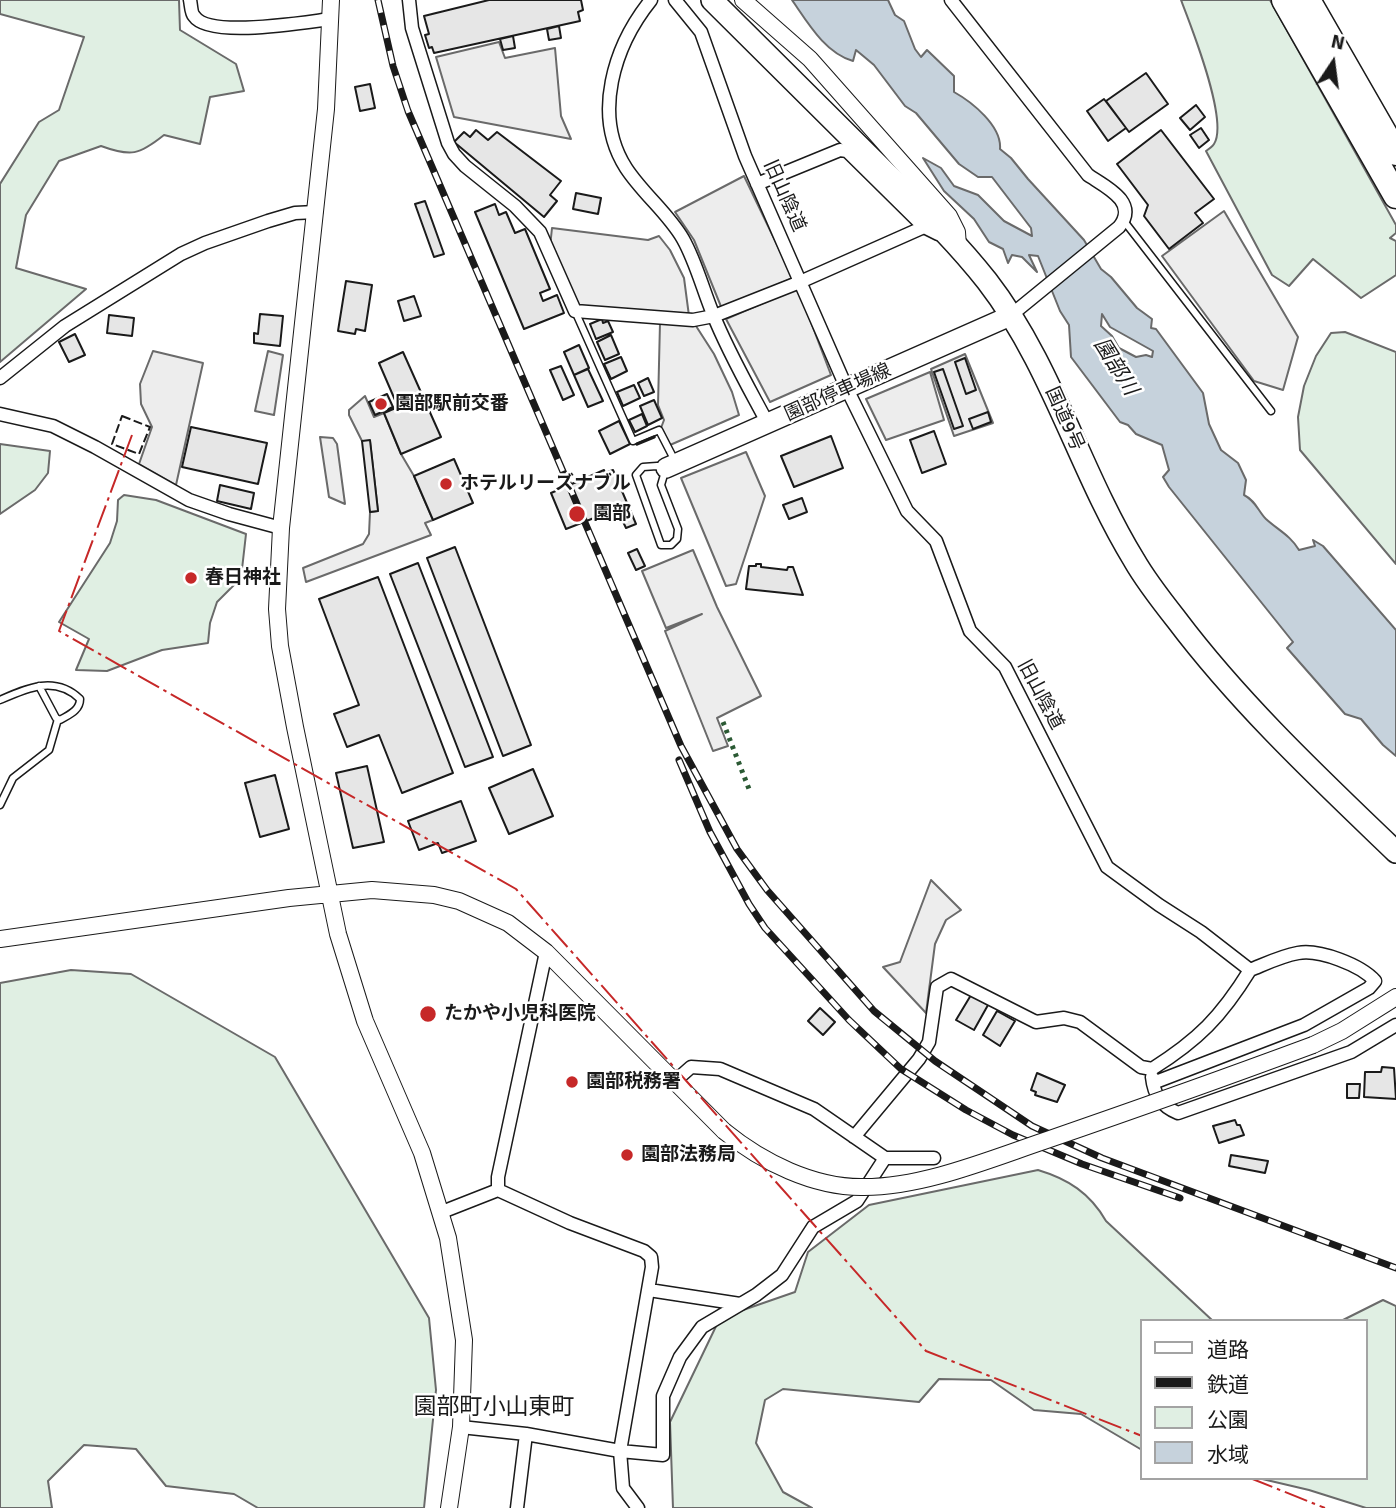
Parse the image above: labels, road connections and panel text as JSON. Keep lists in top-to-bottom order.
{
  "streets": {
    "highway": ["国道9号"],
    "main road": ["園部停車場線"],
    "street": ["旧山陰道"]
  },
  "crossings": [
    ["旧山陰道", "園部停車場線"],
    ["園部停車場線", "国道9号"]
  ],
  "districts": ["園部町小山東町"],
  "water": ["園部川"],
  "places": [
    "園部駅前交番",
    "ホテルリーズナブル",
    "園部",
    "春日神社",
    "たかや小児科医院",
    "園部税務署",
    "園部法務局"
  ],
  "legend": [
    "道路",
    "鉄道",
    "公園",
    "水域"
  ],
  "north": "top"
}
